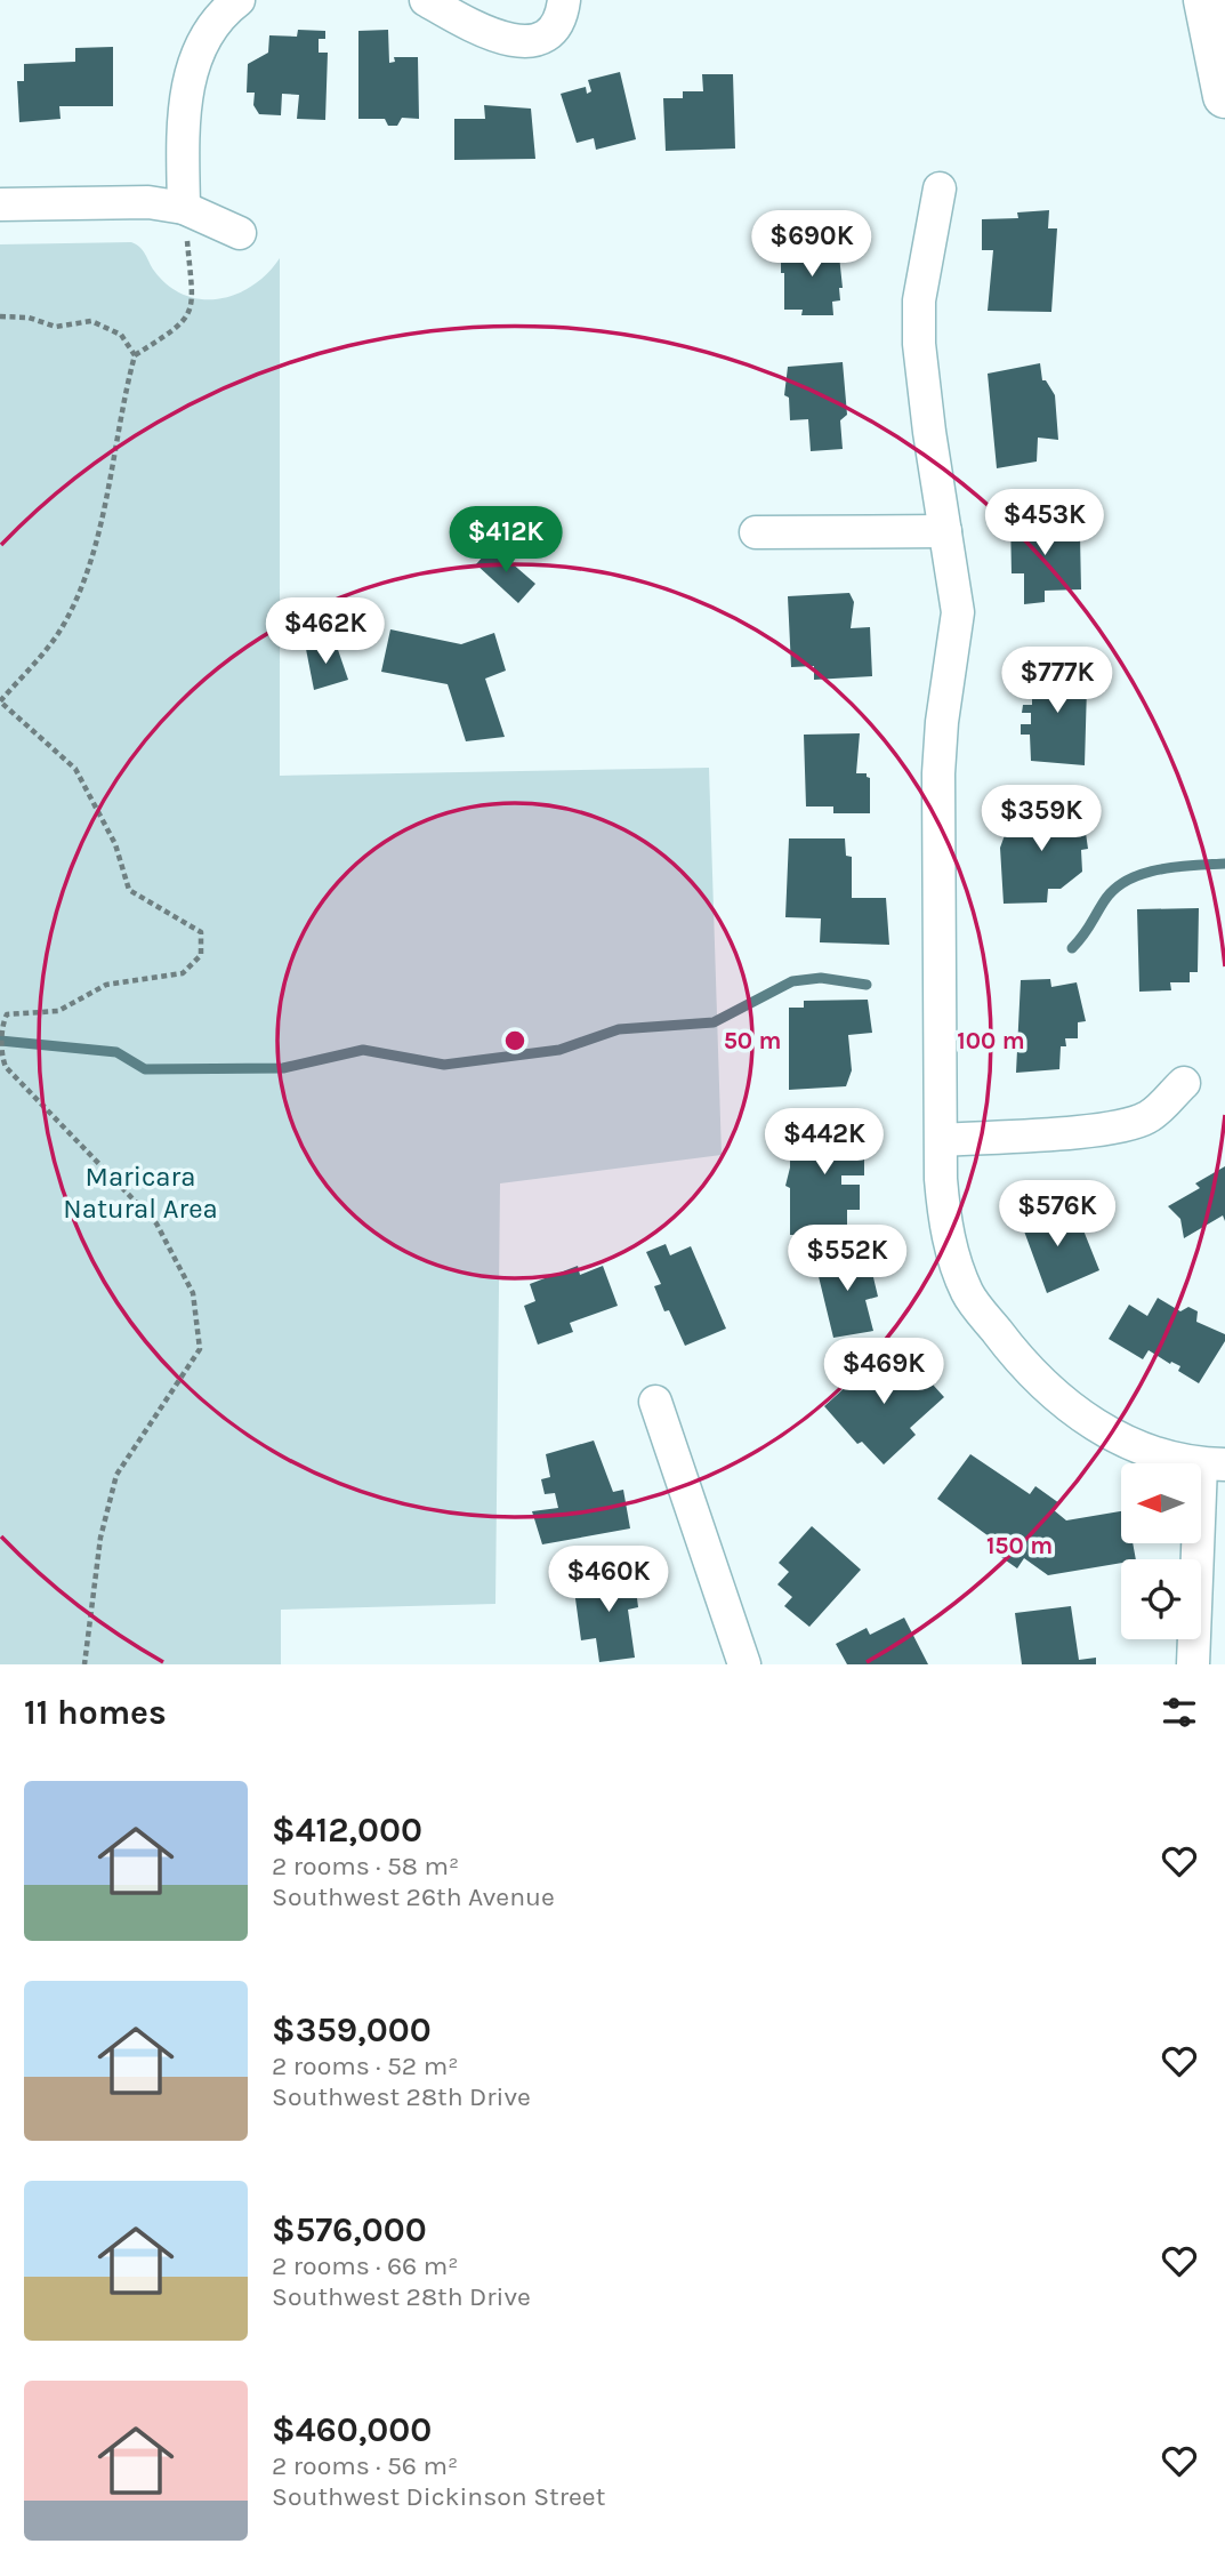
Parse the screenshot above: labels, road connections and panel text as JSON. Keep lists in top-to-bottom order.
{
  "parks": ["Maricara Natural Area"],
  "north": "left",
  "page": {
    "price": [
      "$690K",
      "$453K",
      "$412K",
      "$462K",
      "$777K",
      "$359K",
      "$442K",
      "$576K",
      "$552K",
      "$469K",
      "$460K"
    ],
    "heading": "11 homes",
    "list": [
      {
        "name": "$412,000",
        "note": "2 rooms · 58 m² · Southwest 26th Avenue"
      },
      {
        "name": "$359,000",
        "note": "2 rooms · 52 m² · Southwest 28th Drive"
      },
      {
        "name": "$576,000",
        "note": "2 rooms · 66 m² · Southwest 28th Drive"
      },
      {
        "name": "$460,000",
        "note": "2 rooms · 56 m² · Southwest Dickinson Street"
      }
    ]
  },
  "rings": ["50 m", "100 m", "150 m"]
}
